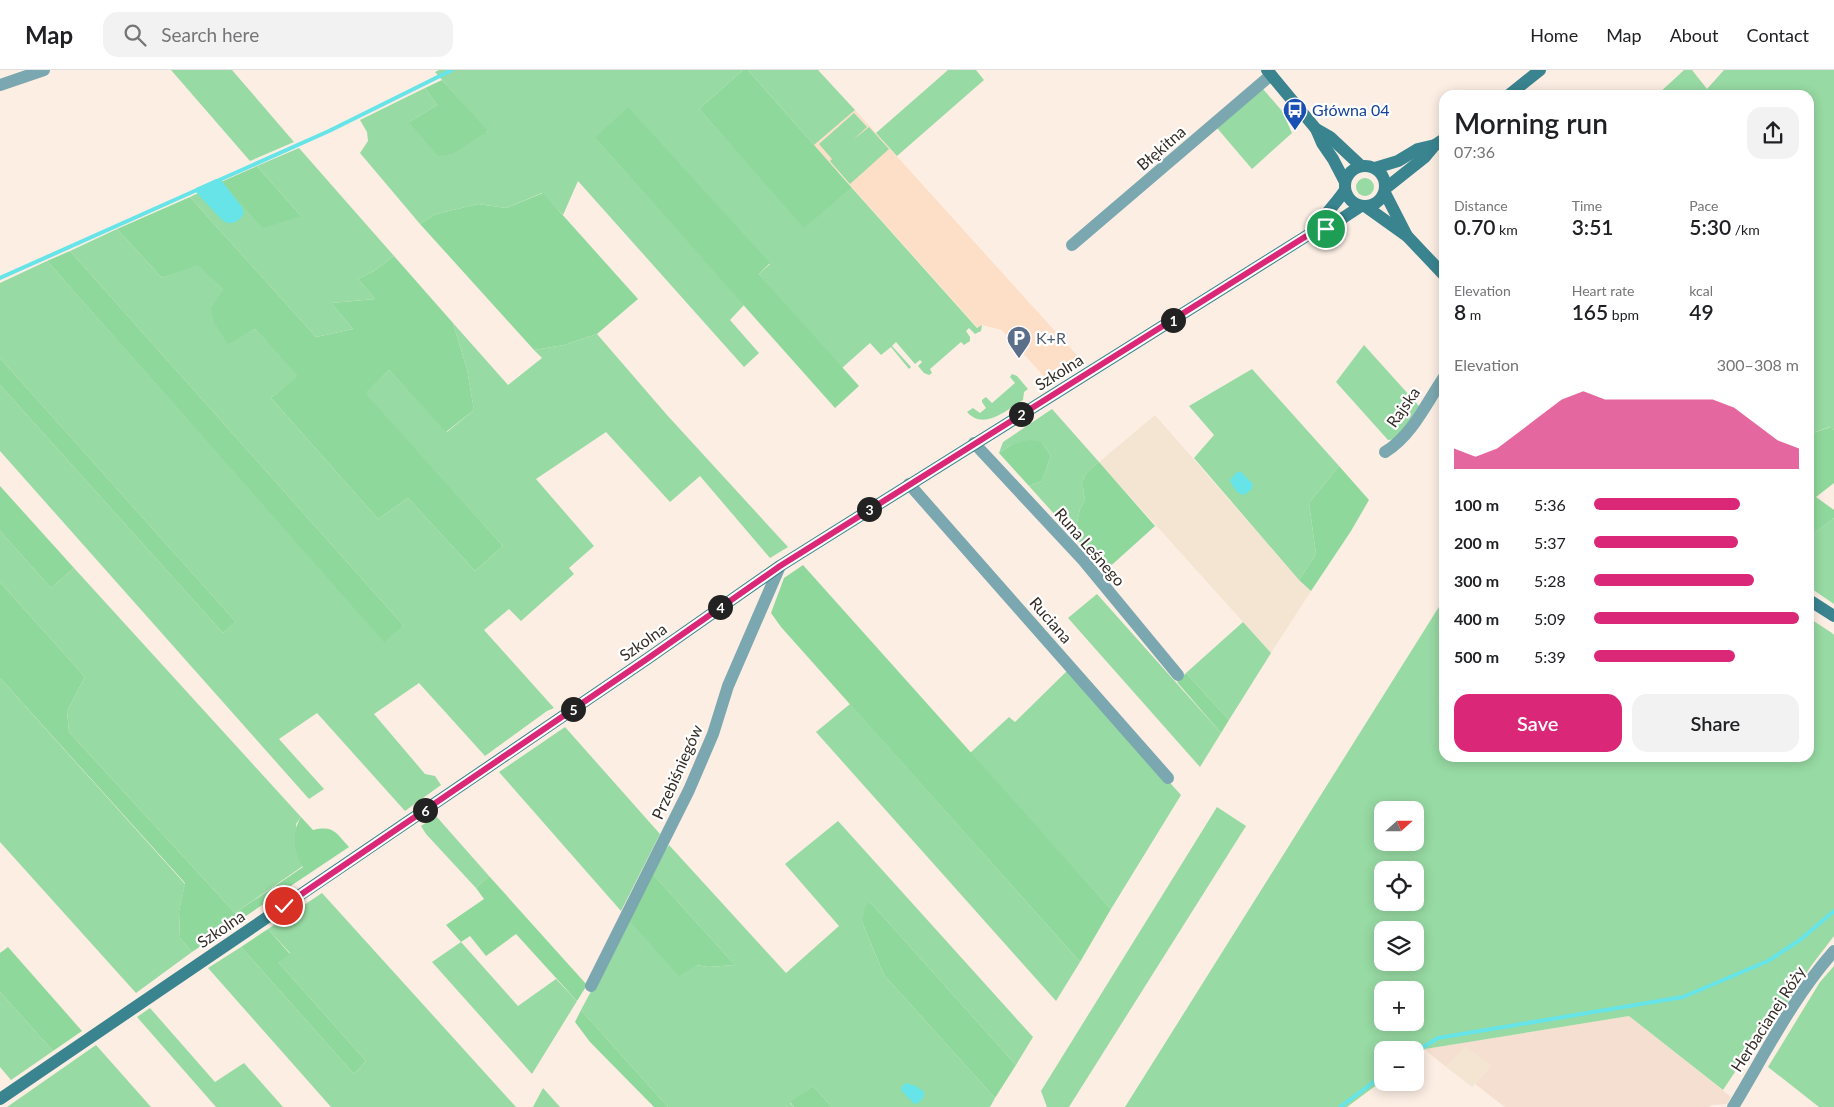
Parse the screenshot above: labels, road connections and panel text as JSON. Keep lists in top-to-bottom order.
{
  "streets": {
    "street": [
      "Błękitna",
      "Szkolna",
      "Rajska",
      "Runa Leśnego",
      "Ruciana",
      "Przebiśniegów",
      "Herbacianej Róży"
    ]
  },
  "crossings": [
    ["Szkolna", "Runa Leśnego"],
    ["Szkolna", "Ruciana"],
    ["Szkolna", "Przebiśniegów"]
  ],
  "places": {
    "bus stop": ["Główna 04"],
    "parking": ["K+R"]
  },
  "north": "right",
  "page": {
    "header": "Map",
    "search": "Search here",
    "nav": [
      "Home",
      "Map",
      "About",
      "Contact"
    ],
    "heading": ["Morning run", "07:36"],
    "stats": [
      ["Distance", "0.70 km"],
      ["Time", "3:51"],
      ["Pace", "5:30 /km"],
      ["Elevation", "8 m"],
      ["Heart rate", "165 bpm"],
      ["kcal", "49"]
    ],
    "pins": [
      "1",
      "2",
      "3",
      "4",
      "5",
      "6"
    ],
    "chart": ["Elevation", "300–308 m"],
    "list": [
      {
        "name": "100 m",
        "note": "5:36"
      },
      {
        "name": "200 m",
        "note": "5:37"
      },
      {
        "name": "300 m",
        "note": "5:28"
      },
      {
        "name": "400 m",
        "note": "5:09"
      },
      {
        "name": "500 m",
        "note": "5:39"
      }
    ],
    "buttons": ["Save", "Share"],
    "map_buttons": ["+", "−"]
  }
}
